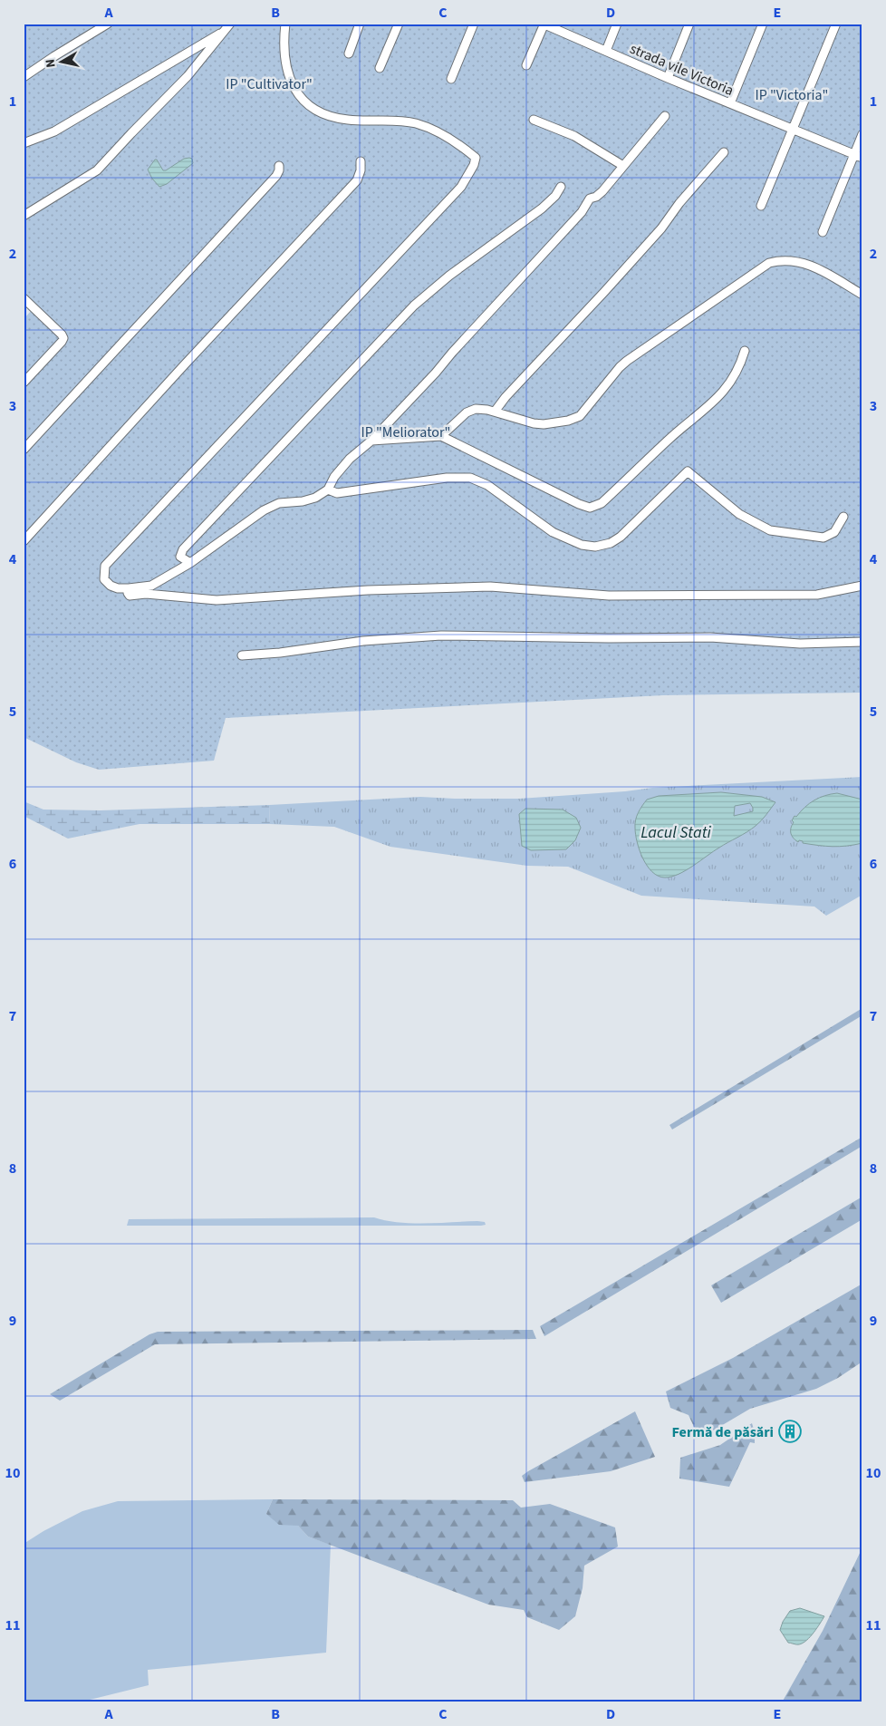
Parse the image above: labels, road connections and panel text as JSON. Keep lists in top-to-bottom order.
{
  "streets": {
    "street": ["strada vile Victoria"]
  },
  "water": ["Lacul Stati"],
  "parks": ["IP \"Cultivator\"", "IP \"Victoria\"", "IP \"Meliorator\""],
  "places": {
    "building": ["Fermă de păsări"]
  },
  "north": "left",
  "grid": {
    "columns": [
      "A",
      "B",
      "C",
      "D",
      "E"
    ],
    "rows": [
      "1",
      "2",
      "3",
      "4",
      "5",
      "6",
      "7",
      "8",
      "9",
      "10",
      "11"
    ]
  }
}
